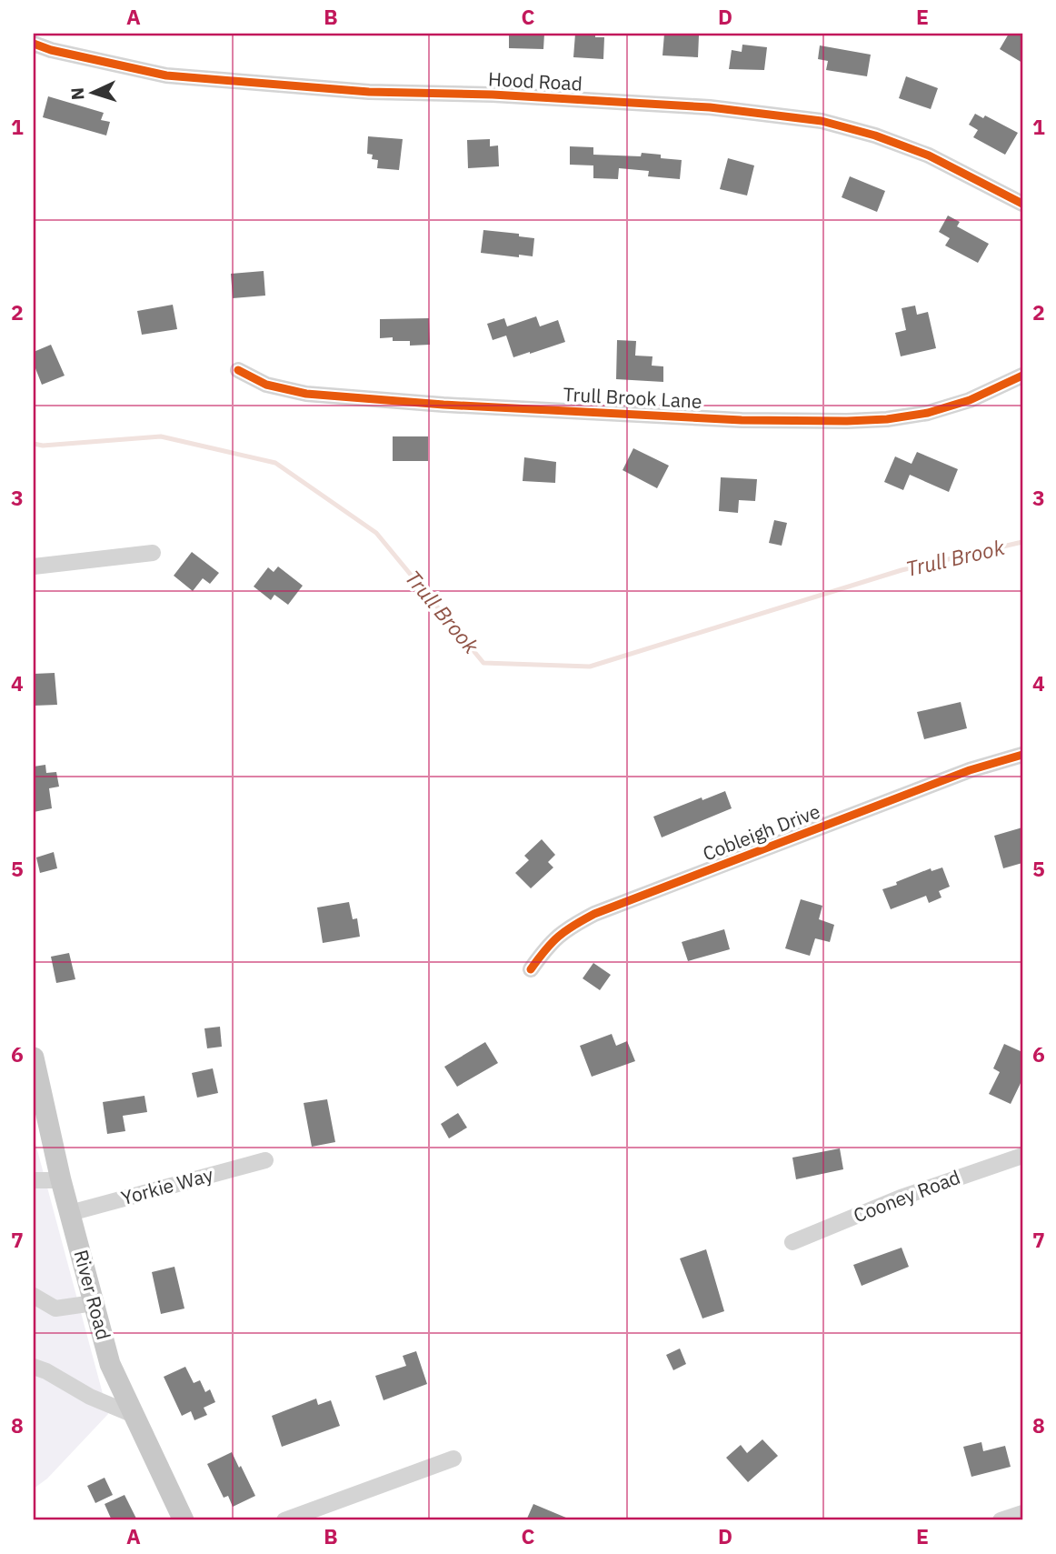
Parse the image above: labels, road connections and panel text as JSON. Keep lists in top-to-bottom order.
{
  "streets": {
    "main road": ["River Road"],
    "street": [
      "Hood Road",
      "Trull Brook Lane",
      "Cobleigh Drive",
      "Yorkie Way",
      "Cooney Road"
    ]
  },
  "crossings": [
    ["Yorkie Way", "River Road"]
  ],
  "water": ["Trull Brook"],
  "north": "left",
  "grid": {
    "columns": [
      "A",
      "B",
      "C",
      "D",
      "E"
    ],
    "rows": [
      "1",
      "2",
      "3",
      "4",
      "5",
      "6",
      "7",
      "8"
    ]
  }
}
